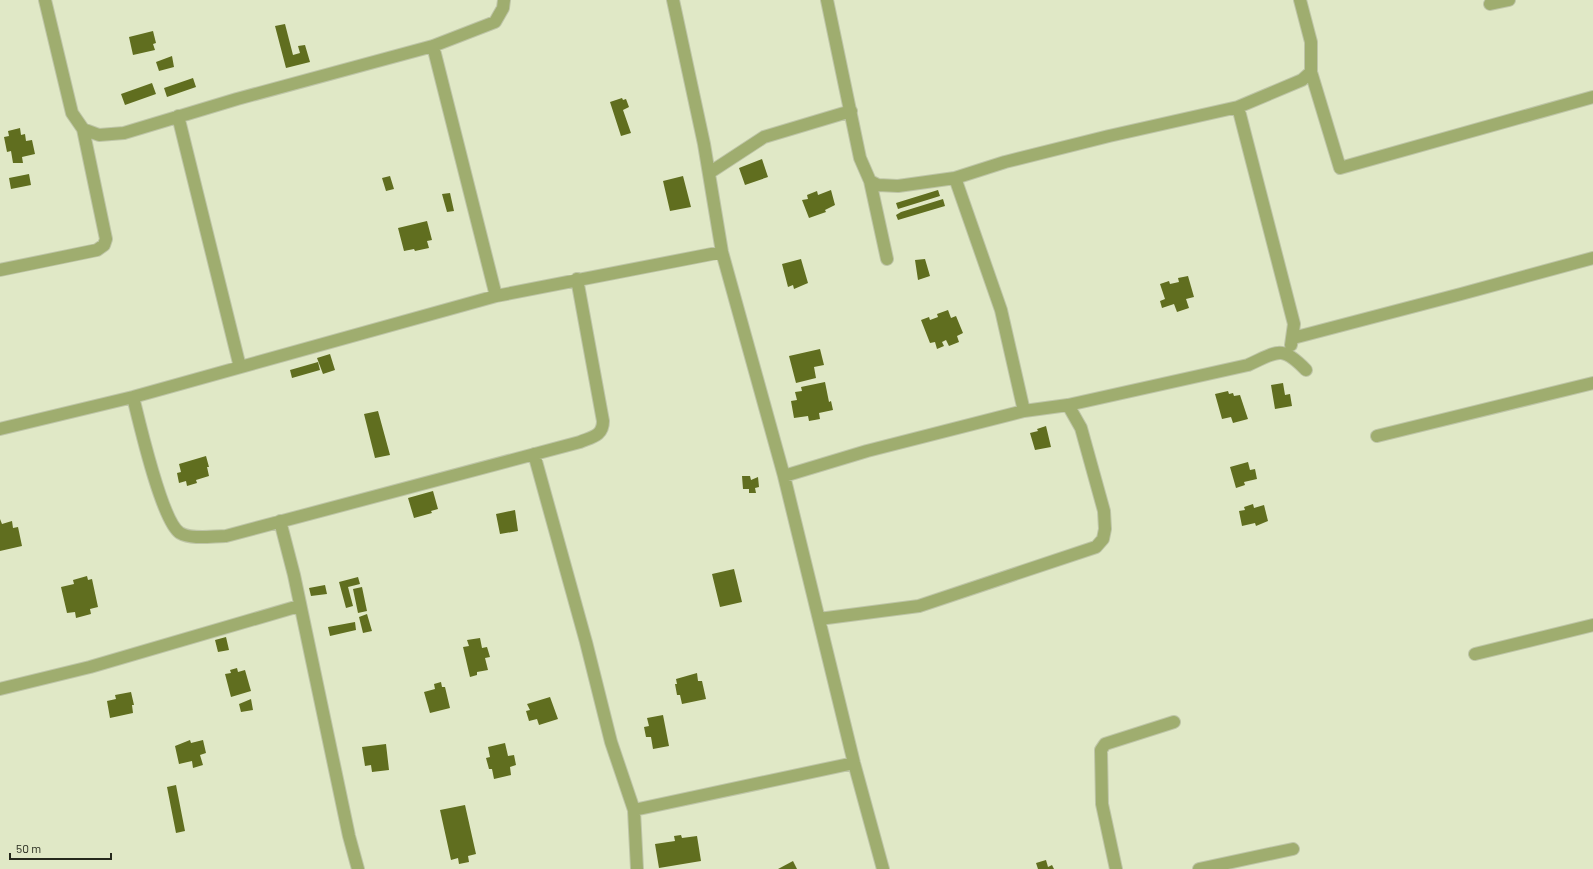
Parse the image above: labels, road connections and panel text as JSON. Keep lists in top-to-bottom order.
{
  "scale_bar": "50 m"
}
